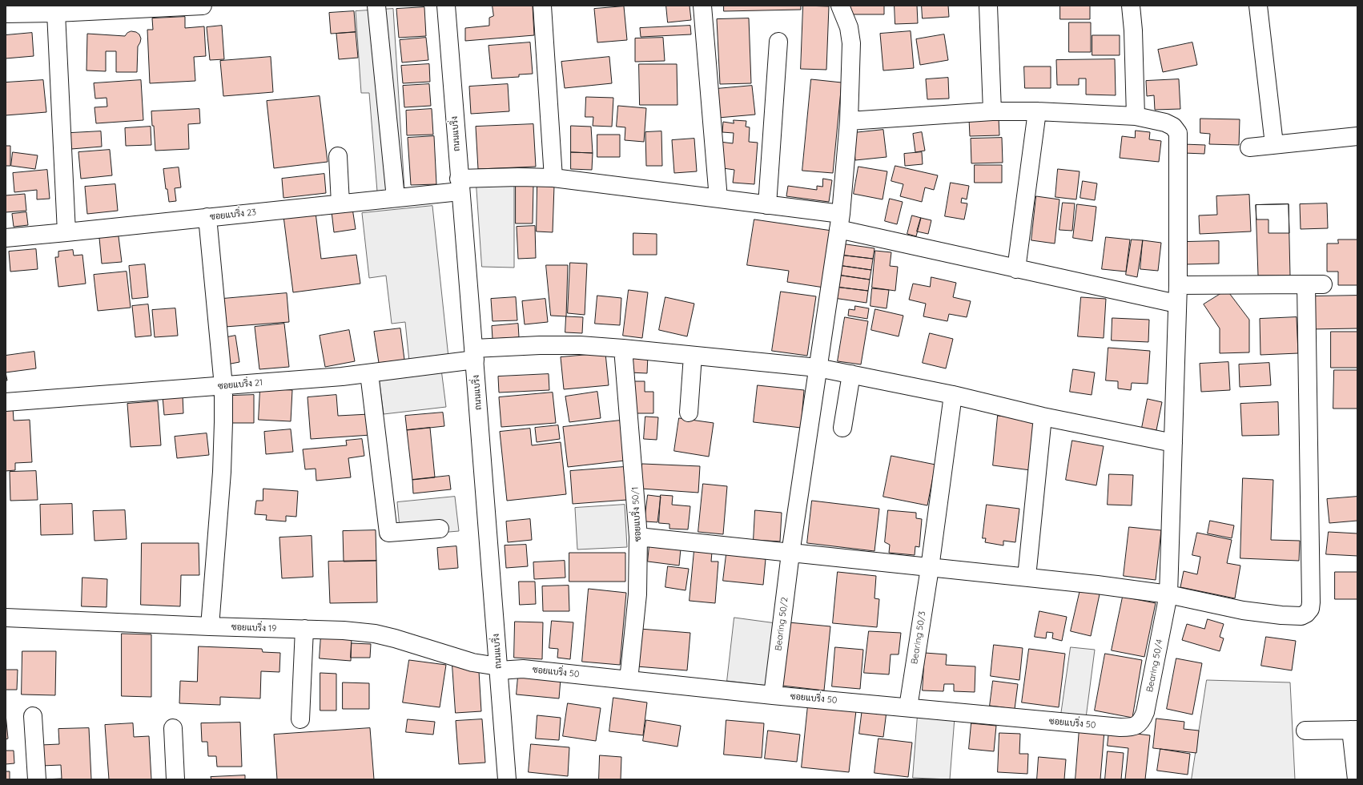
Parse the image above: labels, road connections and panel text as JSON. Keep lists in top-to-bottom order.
{
  "streets": {
    "street": [
      "ถนนแบริ่ง",
      "ซอยแบริ่ง 23",
      "ซอยแบริ่ง 21",
      "ซอยแบริ่ง 50/1",
      "Bearing 50/2",
      "ซอยแบริ่ง 19",
      "Bearing 50/3",
      "Bearing 50/4",
      "ซอยแบริ่ง 50"
    ]
  },
  "crossings": [
    ["ถนนแบริ่ง", "ซอยแบริ่ง 23"],
    ["ถนนแบริ่ง", "ซอยแบริ่ง 21"],
    ["ถนนแบริ่ง", "ซอยแบริ่ง 19"],
    ["ถนนแบริ่ง", "ซอยแบริ่ง 50"],
    ["ซอยแบริ่ง 23", "Bearing 50/2"],
    ["ซอยแบริ่ง 23", "Bearing 50/4"],
    ["ซอยแบริ่ง 21", "ซอยแบริ่ง 50/1"],
    ["ซอยแบริ่ง 21", "Bearing 50/2"],
    ["ซอยแบริ่ง 21", "Bearing 50/3"],
    ["ซอยแบริ่ง 21", "Bearing 50/4"],
    ["ซอยแบริ่ง 50/1", "ซอยแบริ่ง 50"],
    ["Bearing 50/2", "ซอยแบริ่ง 50"],
    ["ซอยแบริ่ง 19", "ซอยแบริ่ง 50"],
    ["Bearing 50/3", "ซอยแบริ่ง 50"],
    ["Bearing 50/4", "ซอยแบริ่ง 50"]
  ]
}
